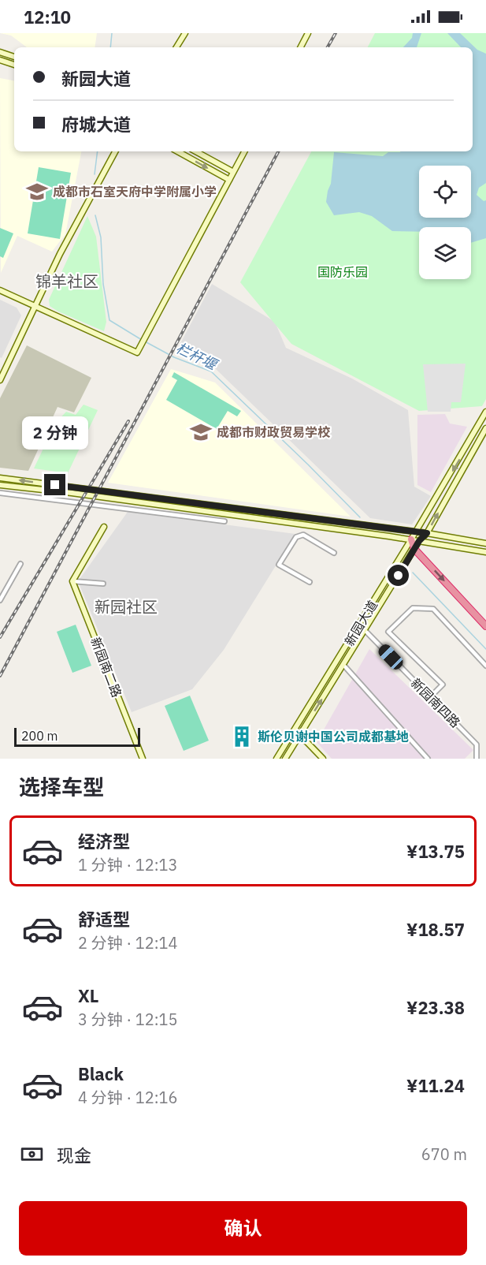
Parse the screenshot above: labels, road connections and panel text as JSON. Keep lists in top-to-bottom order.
{
  "streets": {
    "street": ["新园大道", "新园南二路", "新园南四路"]
  },
  "crossings": [
    ["新园大道", "新园南四路"]
  ],
  "districts": ["锦羊社区", "新园社区"],
  "water": ["栏杆堰"],
  "parks": ["国防乐园"],
  "places": {
    "school or university": ["成都市石室天府中学附属小学", "成都市财政贸易学校"],
    "building": ["斯伦贝谢中国公司成都基地"]
  },
  "scale_bar": "200 m",
  "page": {
    "status": "12:10",
    "banner": ["新园大道", "府城大道"],
    "bubble": "2 分钟",
    "scale": "200 m",
    "heading": "选择车型",
    "list": [
      {
        "name": "经济型",
        "note": "1 分钟 · 12:13",
        "value": "¥13.75"
      },
      {
        "name": "舒适型",
        "note": "2 分钟 · 12:14",
        "value": "¥18.57"
      },
      {
        "name": "XL",
        "note": "3 分钟 · 12:15",
        "value": "¥23.38"
      },
      {
        "name": "Black",
        "note": "4 分钟 · 12:16",
        "value": "¥11.24"
      }
    ],
    "pay": ["现金", "670 m"],
    "buttons": "确认"
  }
}
